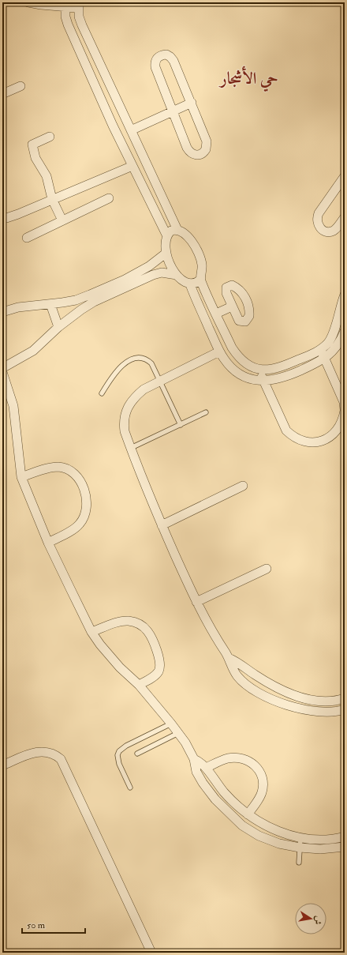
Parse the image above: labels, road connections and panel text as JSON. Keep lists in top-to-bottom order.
{
  "districts": ["حي الأشجار"],
  "scale_bar": "50 m",
  "north": "right"
}
